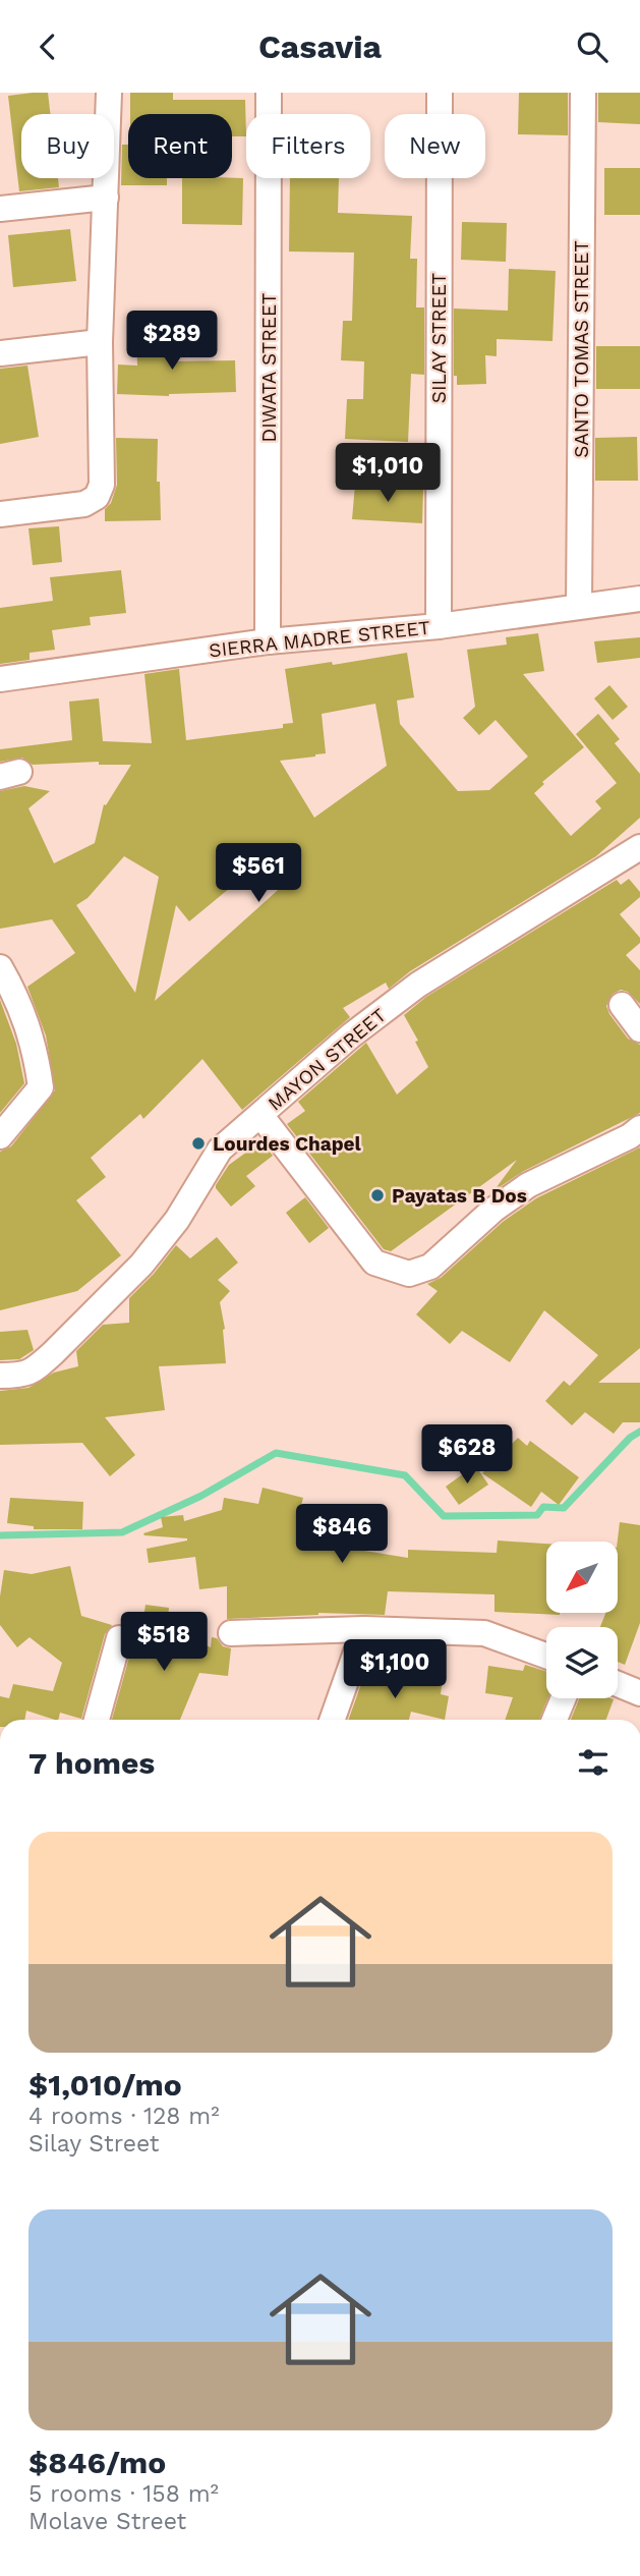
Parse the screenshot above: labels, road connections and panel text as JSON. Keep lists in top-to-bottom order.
{
  "streets": {
    "street": [
      "SILAY STREET",
      "SANTO TOMAS STREET",
      "DIWATA STREET",
      "SIERRA MADRE STREET",
      "MAYON STREET"
    ]
  },
  "crossings": [
    ["SILAY STREET", "SIERRA MADRE STREET"],
    ["SANTO TOMAS STREET", "SIERRA MADRE STREET"],
    ["DIWATA STREET", "SIERRA MADRE STREET"]
  ],
  "places": ["Lourdes Chapel", "Payatas B Dos"],
  "north": "bottom left",
  "page": {
    "header": "Casavia",
    "chip": [
      "Buy",
      "Rent",
      "Filters",
      "New"
    ],
    "price": [
      "$289",
      "$1,010",
      "$561",
      "$628",
      "$846",
      "$518",
      "$1,100"
    ],
    "heading": "7 homes",
    "list": [
      {
        "name": "$1,010/mo",
        "note": "4 rooms · 128 m² · Silay Street"
      },
      {
        "name": "$846/mo",
        "note": "5 rooms · 158 m² · Molave Street"
      }
    ]
  }
}
